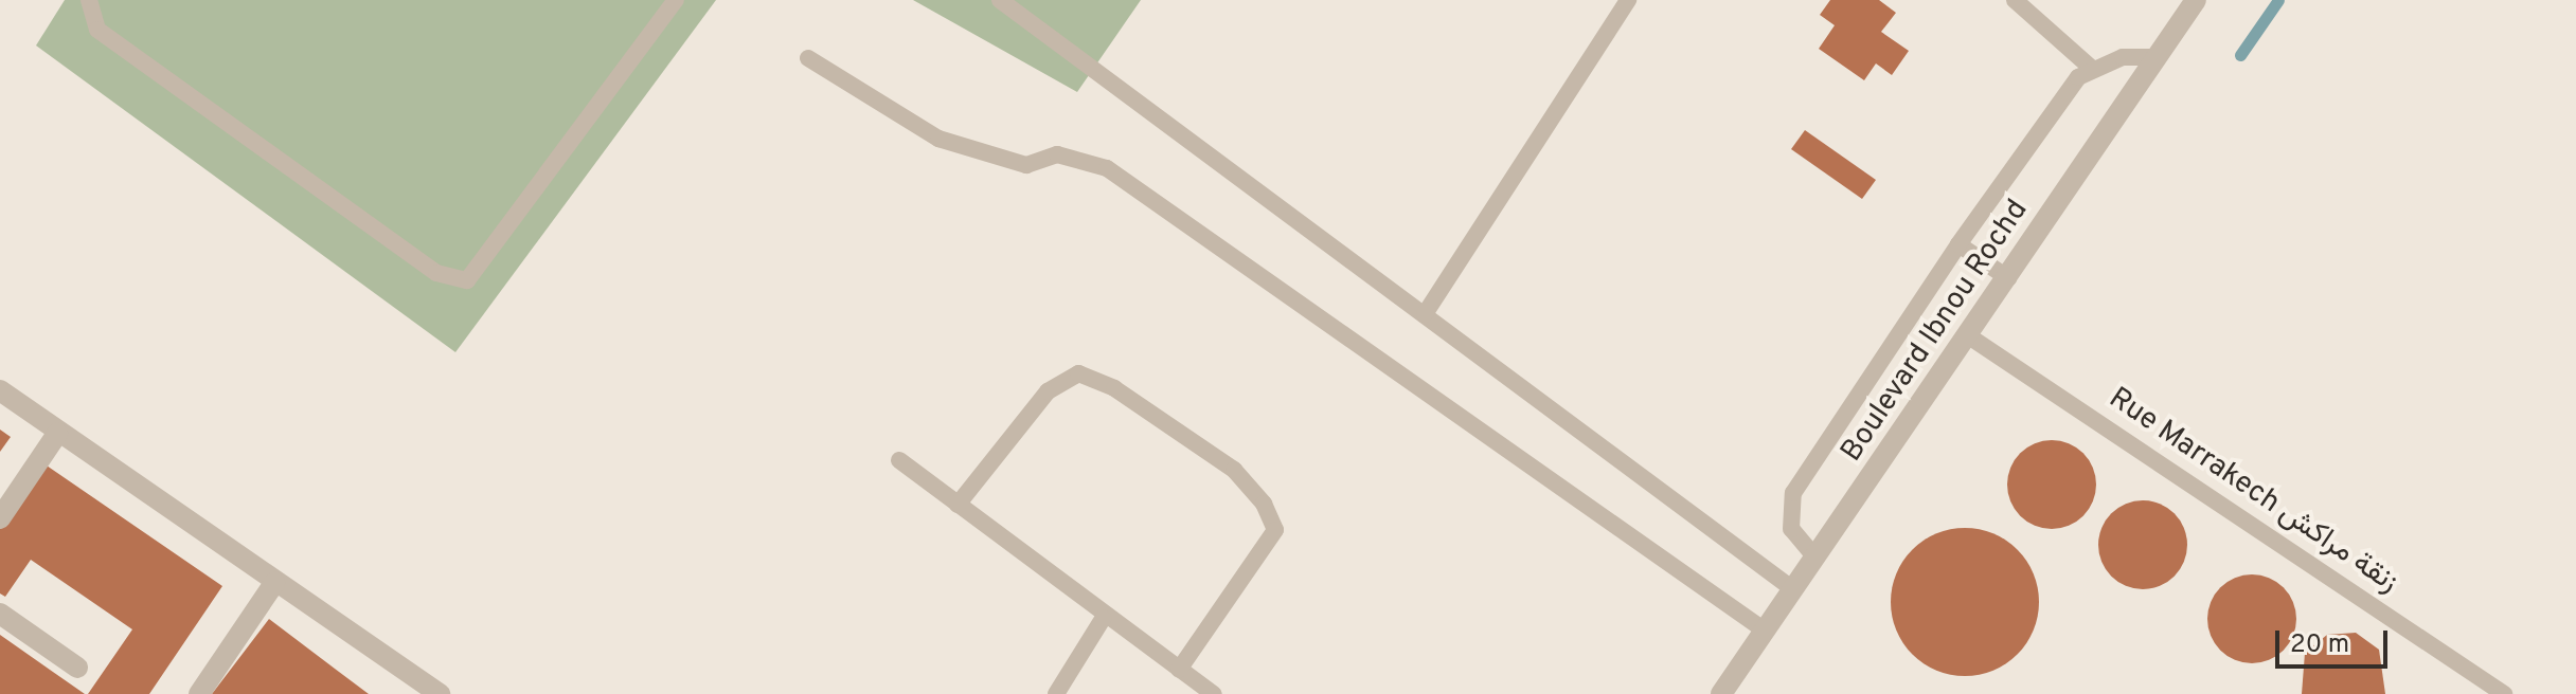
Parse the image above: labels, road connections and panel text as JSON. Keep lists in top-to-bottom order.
{
  "streets": {
    "street": ["Boulevard Ibnou Rochd"],
    "lane": ["Rue Marrakech زنقة مراكش"]
  },
  "crossings": [
    ["Boulevard Ibnou Rochd", "Rue Marrakech زنقة مراكش"]
  ],
  "scale_bar": "20 m"
}
